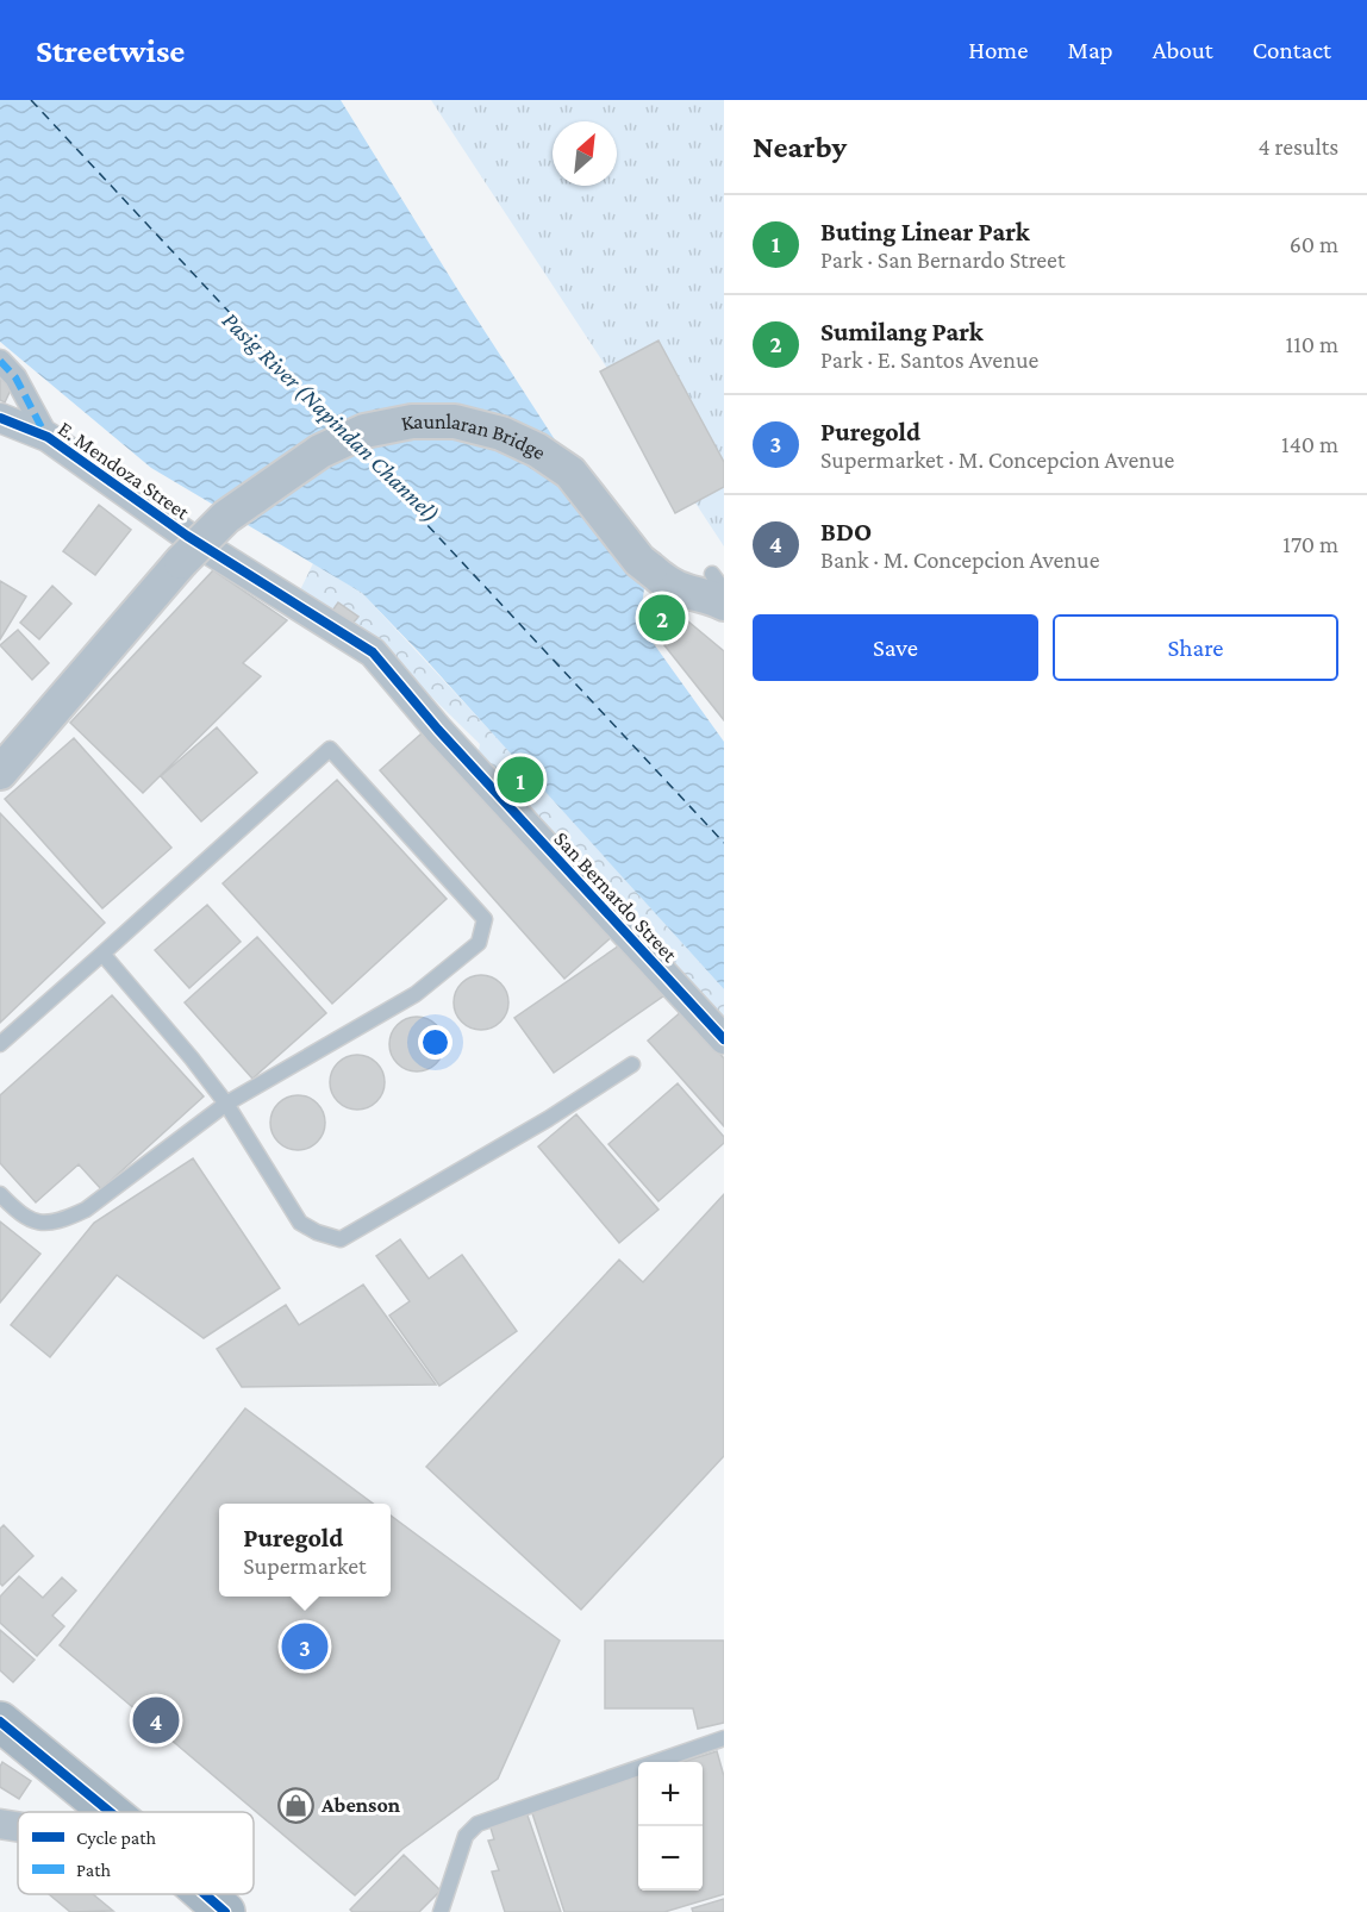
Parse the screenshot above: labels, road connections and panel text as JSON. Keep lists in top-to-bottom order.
{
  "streets": {
    "street": ["Kaunlaran Bridge", "E. Mendoza Street", "San Bernardo Street"]
  },
  "crossings": [
    ["Kaunlaran Bridge", "E. Mendoza Street"],
    ["Kaunlaran Bridge", "San Bernardo Street"],
    ["E. Mendoza Street", "San Bernardo Street"]
  ],
  "water": ["Pasig River (Napindan Channel)"],
  "places": {
    "shop": ["Abenson"]
  },
  "legend": ["Cycle path", "Path"],
  "north": "top right",
  "page": {
    "header": "Streetwise",
    "nav": [
      "Home",
      "Map",
      "About",
      "Contact"
    ],
    "heading": ["Nearby", "4 results"],
    "list": [
      {
        "mark": "1",
        "name": "Buting Linear Park",
        "note": "Park · San Bernardo Street",
        "value": "60 m"
      },
      {
        "mark": "2",
        "name": "Sumilang Park",
        "note": "Park · E. Santos Avenue",
        "value": "110 m"
      },
      {
        "mark": "3",
        "name": "Puregold",
        "note": "Supermarket · M. Concepcion Avenue",
        "value": "140 m"
      },
      {
        "mark": "4",
        "name": "BDO",
        "note": "Bank · M. Concepcion Avenue",
        "value": "170 m"
      }
    ],
    "pins": [
      "2",
      "1",
      "3",
      "4"
    ],
    "buttons": ["Save", "Share"],
    "popup": ["Puregold", "Supermarket"],
    "map_buttons": ["+", "−"]
  }
}
